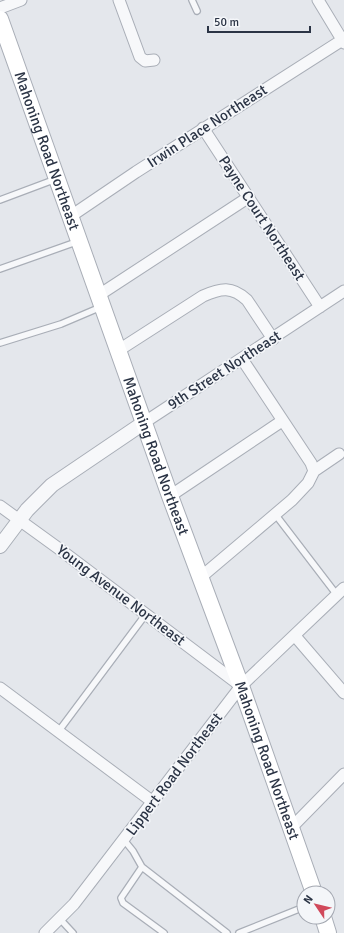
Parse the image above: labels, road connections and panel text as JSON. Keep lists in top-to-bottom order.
{
  "streets": {
    "main road": ["Mahoning Road Northeast"],
    "street": [
      "Irwin Place Northeast",
      "Payne Court Northeast",
      "9th Street Northeast",
      "Young Avenue Northeast",
      "Lippert Road Northeast"
    ]
  },
  "crossings": [
    ["Irwin Place Northeast", "Mahoning Road Northeast"],
    ["Irwin Place Northeast", "Payne Court Northeast"],
    ["Mahoning Road Northeast", "9th Street Northeast"],
    ["Mahoning Road Northeast", "Young Avenue Northeast"],
    ["Mahoning Road Northeast", "Lippert Road Northeast"],
    ["Payne Court Northeast", "9th Street Northeast"],
    ["9th Street Northeast", "Young Avenue Northeast"],
    ["Young Avenue Northeast", "Lippert Road Northeast"]
  ],
  "scale_bar": "50 m",
  "north": "top left"
}
